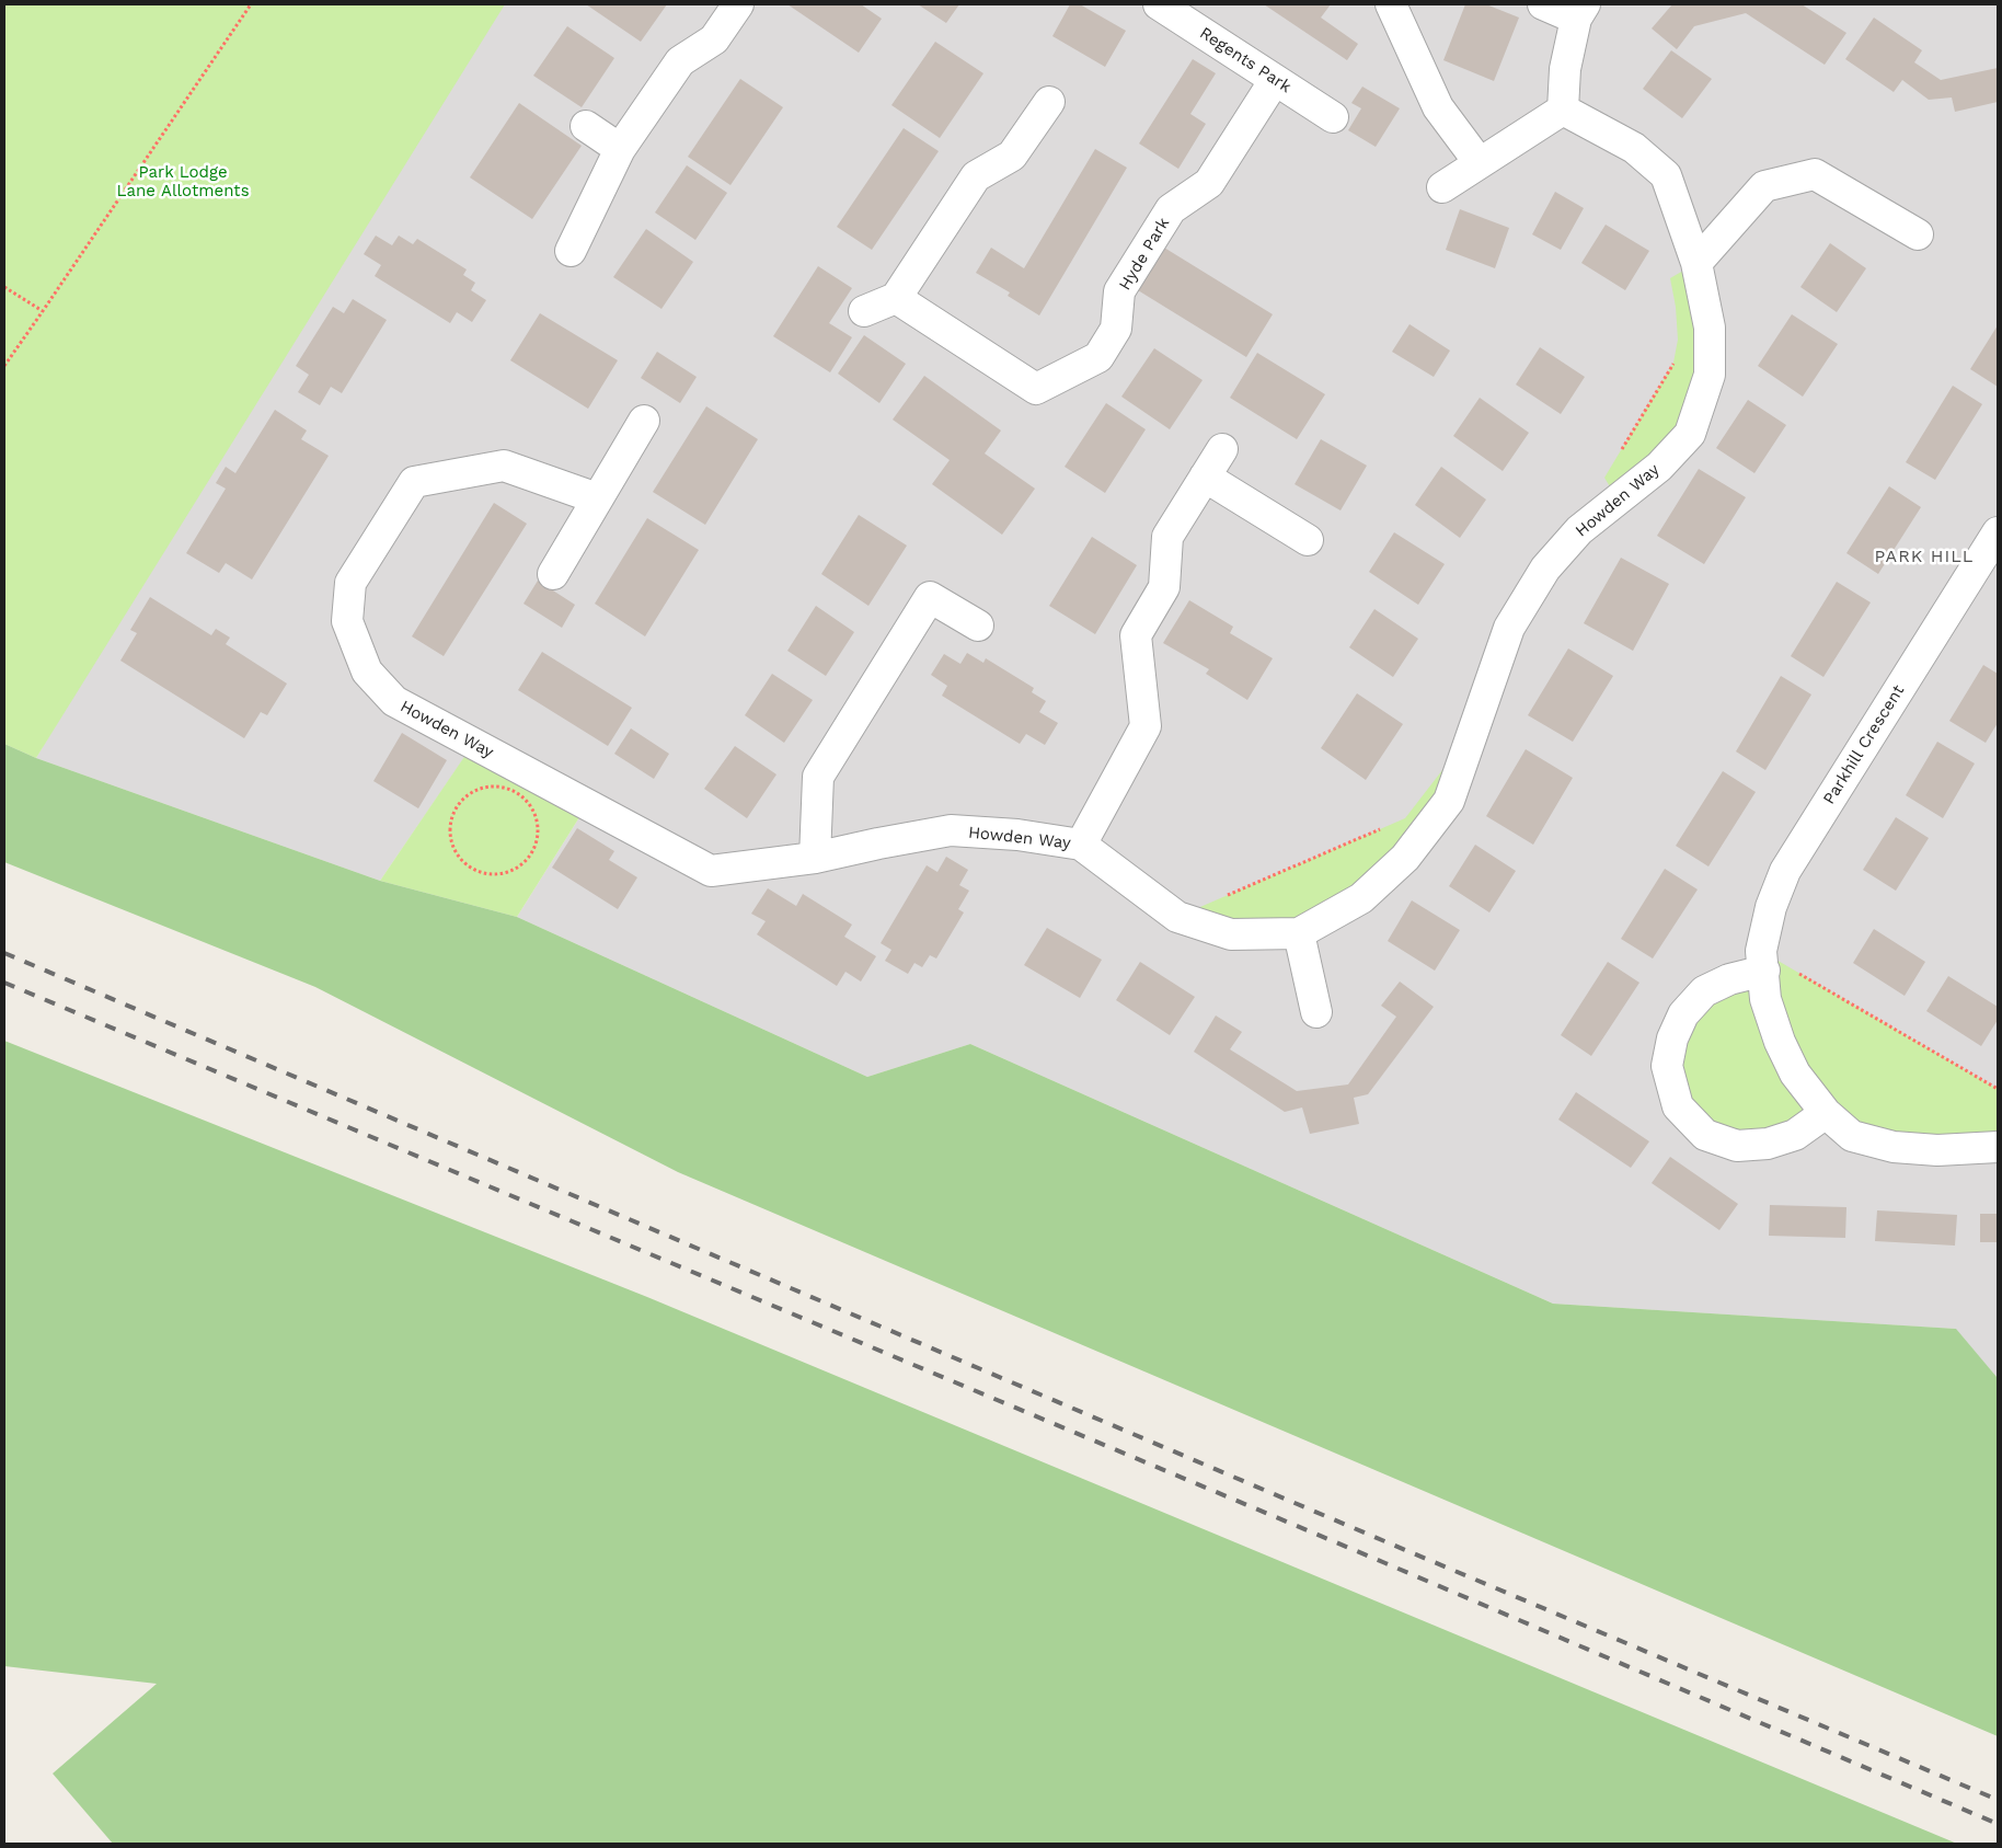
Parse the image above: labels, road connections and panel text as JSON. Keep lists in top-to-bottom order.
{
  "streets": {
    "street": [
      "Regents Park",
      "Hyde Park",
      "Howden Way",
      "Parkhill Crescent"
    ]
  },
  "crossings": [
    ["Regents Park", "Hyde Park"]
  ],
  "districts": ["PARK HILL"],
  "parks": ["Park Lodge Lane Allotments"]
}
